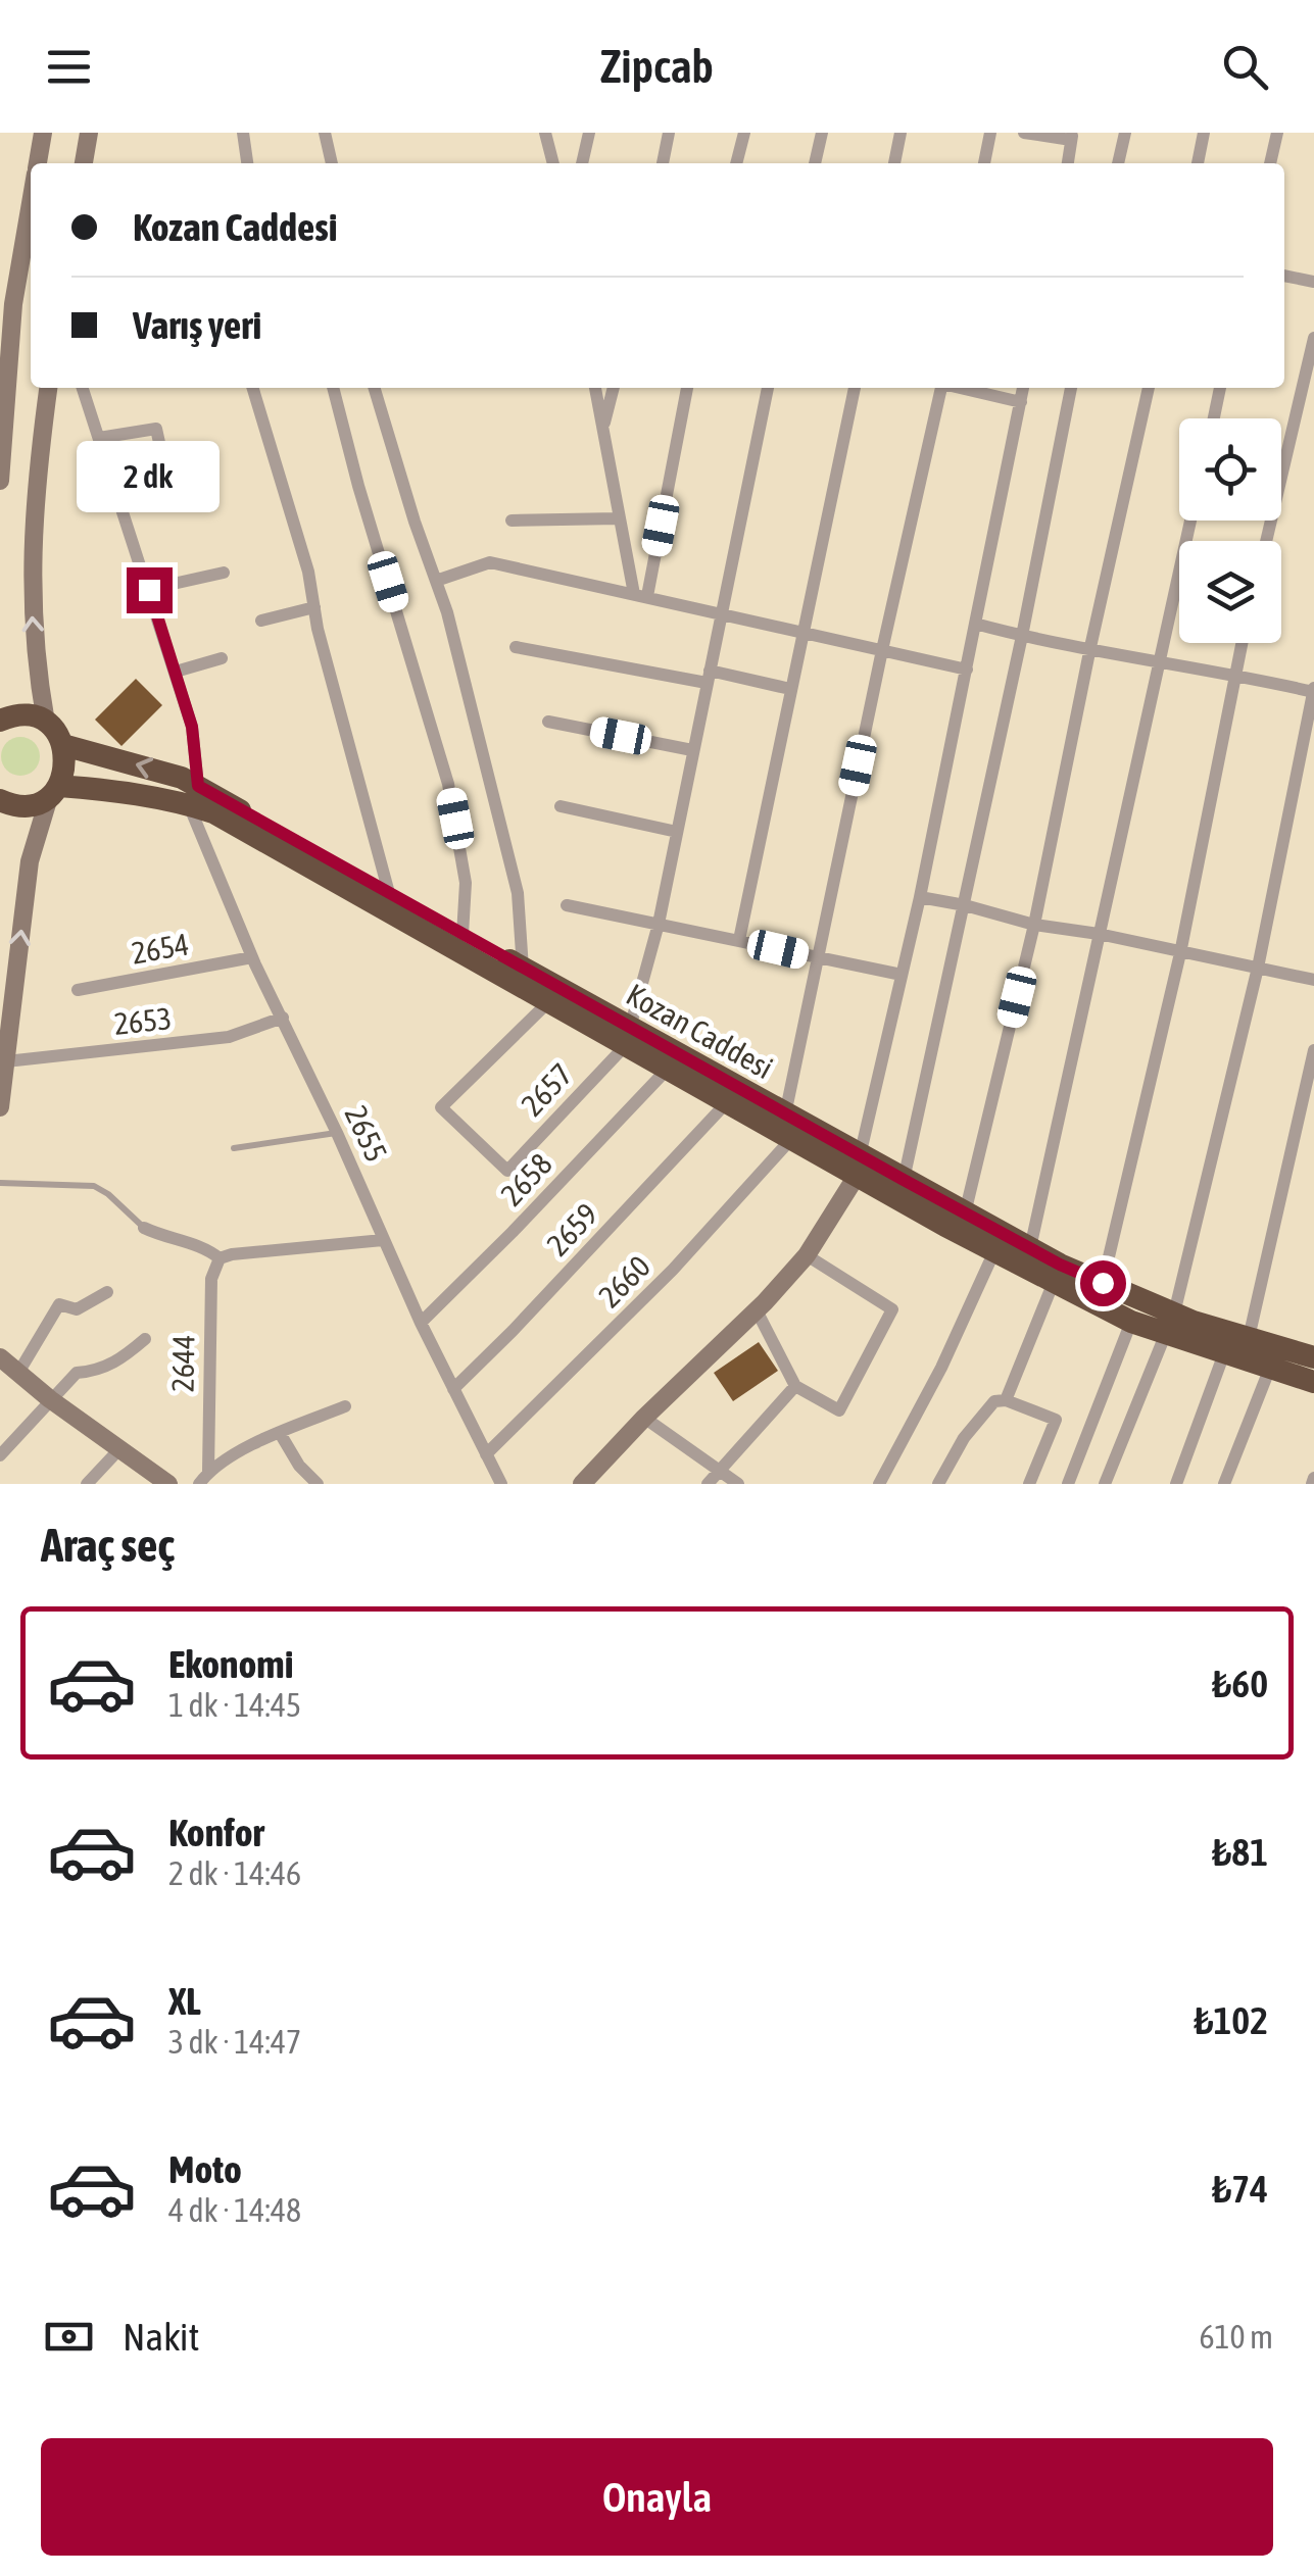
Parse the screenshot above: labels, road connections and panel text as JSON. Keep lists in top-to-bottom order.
{
  "streets": {
    "highway": ["Kozan Caddesi"],
    "street": [
      "2654",
      "2653",
      "2657",
      "2655",
      "2658",
      "2659",
      "2660",
      "2644"
    ]
  },
  "crossings": [
    ["2654", "2655"],
    ["2653", "2655"],
    ["Kozan Caddesi", "2657"],
    ["Kozan Caddesi", "2655"],
    ["Kozan Caddesi", "2658"],
    ["Kozan Caddesi", "2659"],
    ["Kozan Caddesi", "2660"],
    ["2655", "2658"],
    ["2655", "2659"],
    ["2655", "2660"]
  ],
  "page": {
    "header": "Zipcab",
    "banner": ["Kozan Caddesi", "Varış yeri"],
    "bubble": "2 dk",
    "heading": "Araç seç",
    "list": [
      {
        "name": "Ekonomi",
        "note": "1 dk · 14:45",
        "value": "₺60"
      },
      {
        "name": "Konfor",
        "note": "2 dk · 14:46",
        "value": "₺81"
      },
      {
        "name": "XL",
        "note": "3 dk · 14:47",
        "value": "₺102"
      },
      {
        "name": "Moto",
        "note": "4 dk · 14:48",
        "value": "₺74"
      }
    ],
    "pay": ["Nakit", "610 m"],
    "buttons": "Onayla"
  }
}
